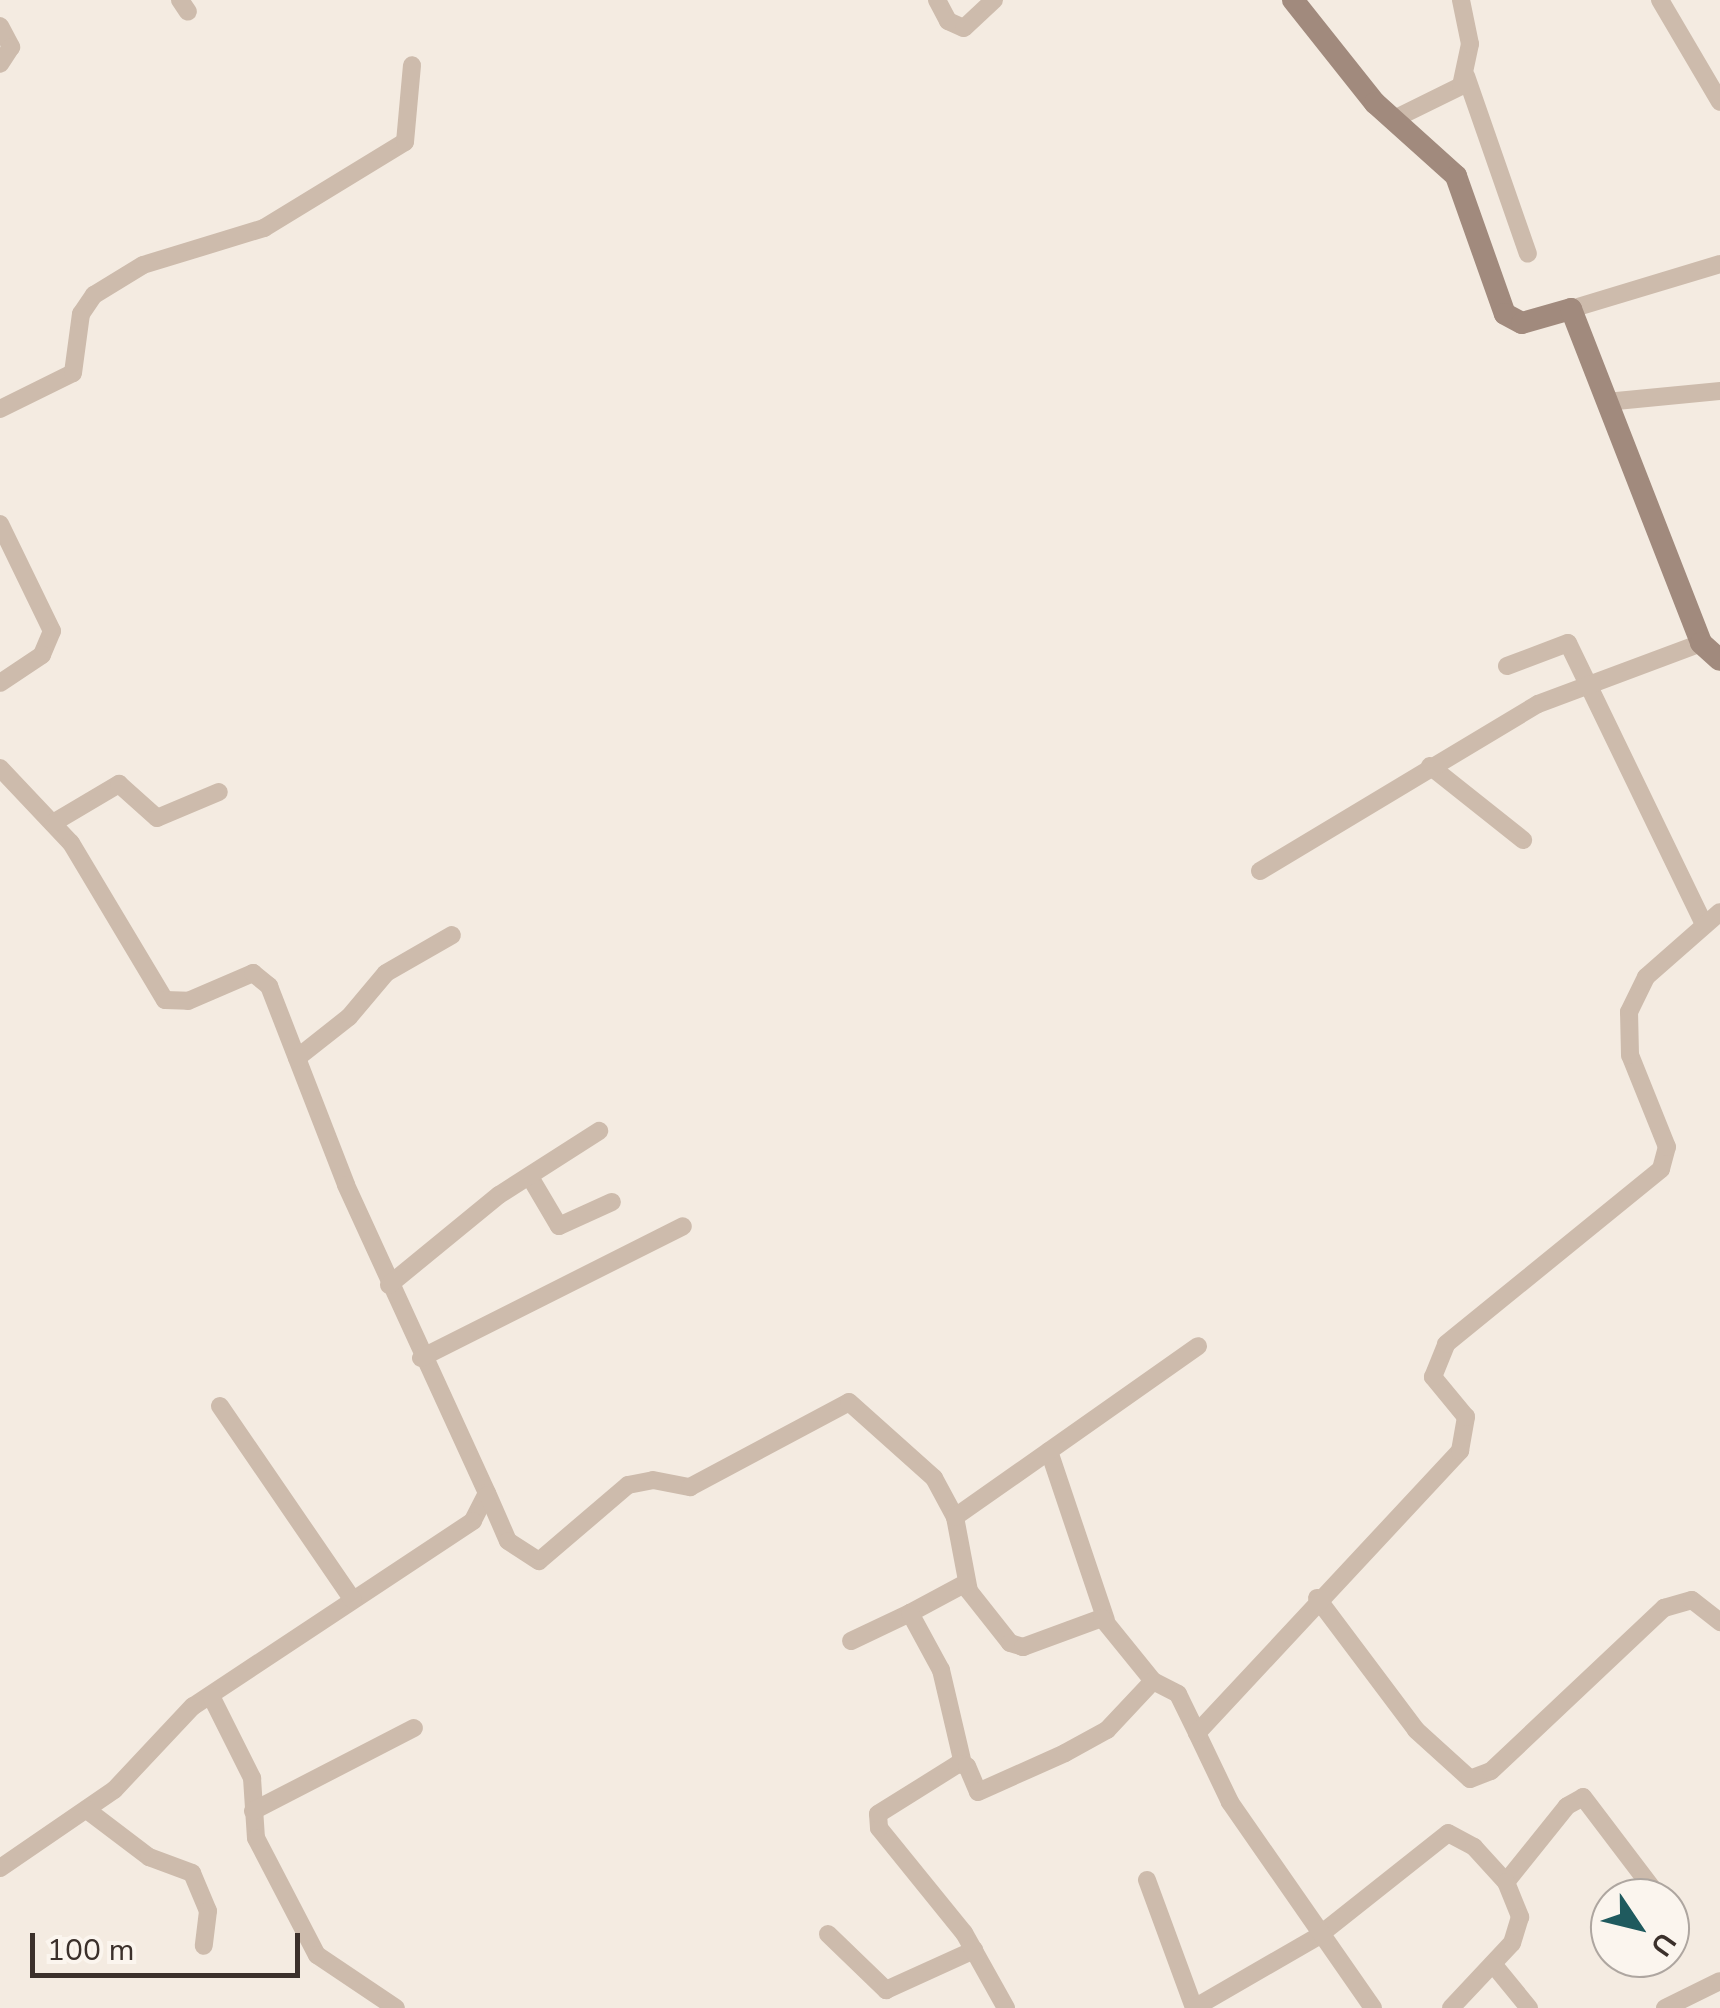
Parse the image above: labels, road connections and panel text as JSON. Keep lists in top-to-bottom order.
{
  "scale_bar": "100 m",
  "north": "bottom right"
}
